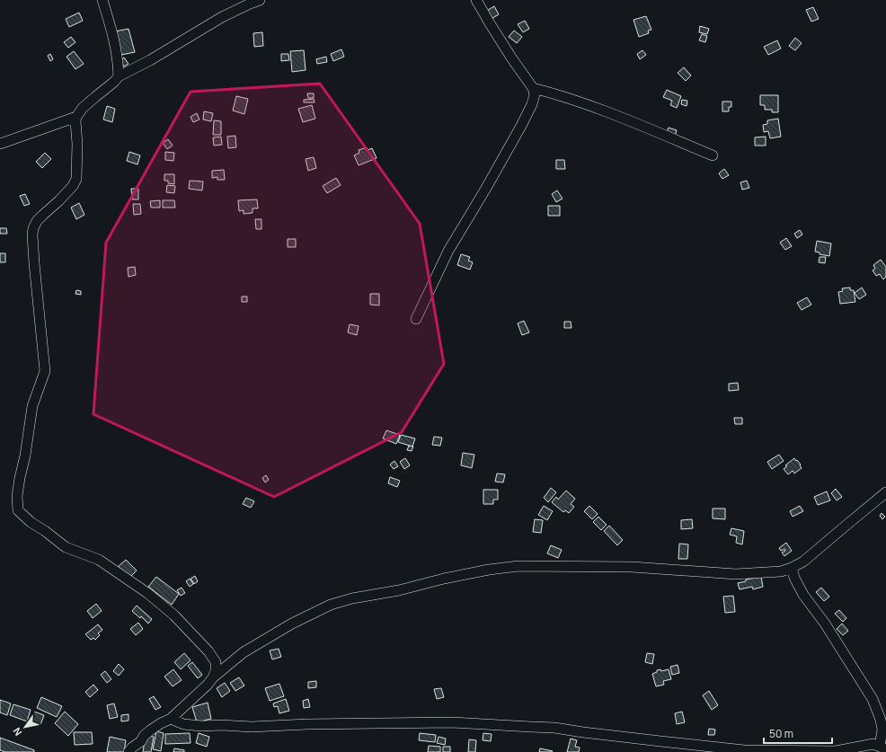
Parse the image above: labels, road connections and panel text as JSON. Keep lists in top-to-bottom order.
{
  "scale_bar": "50 m",
  "north": "bottom left"
}
